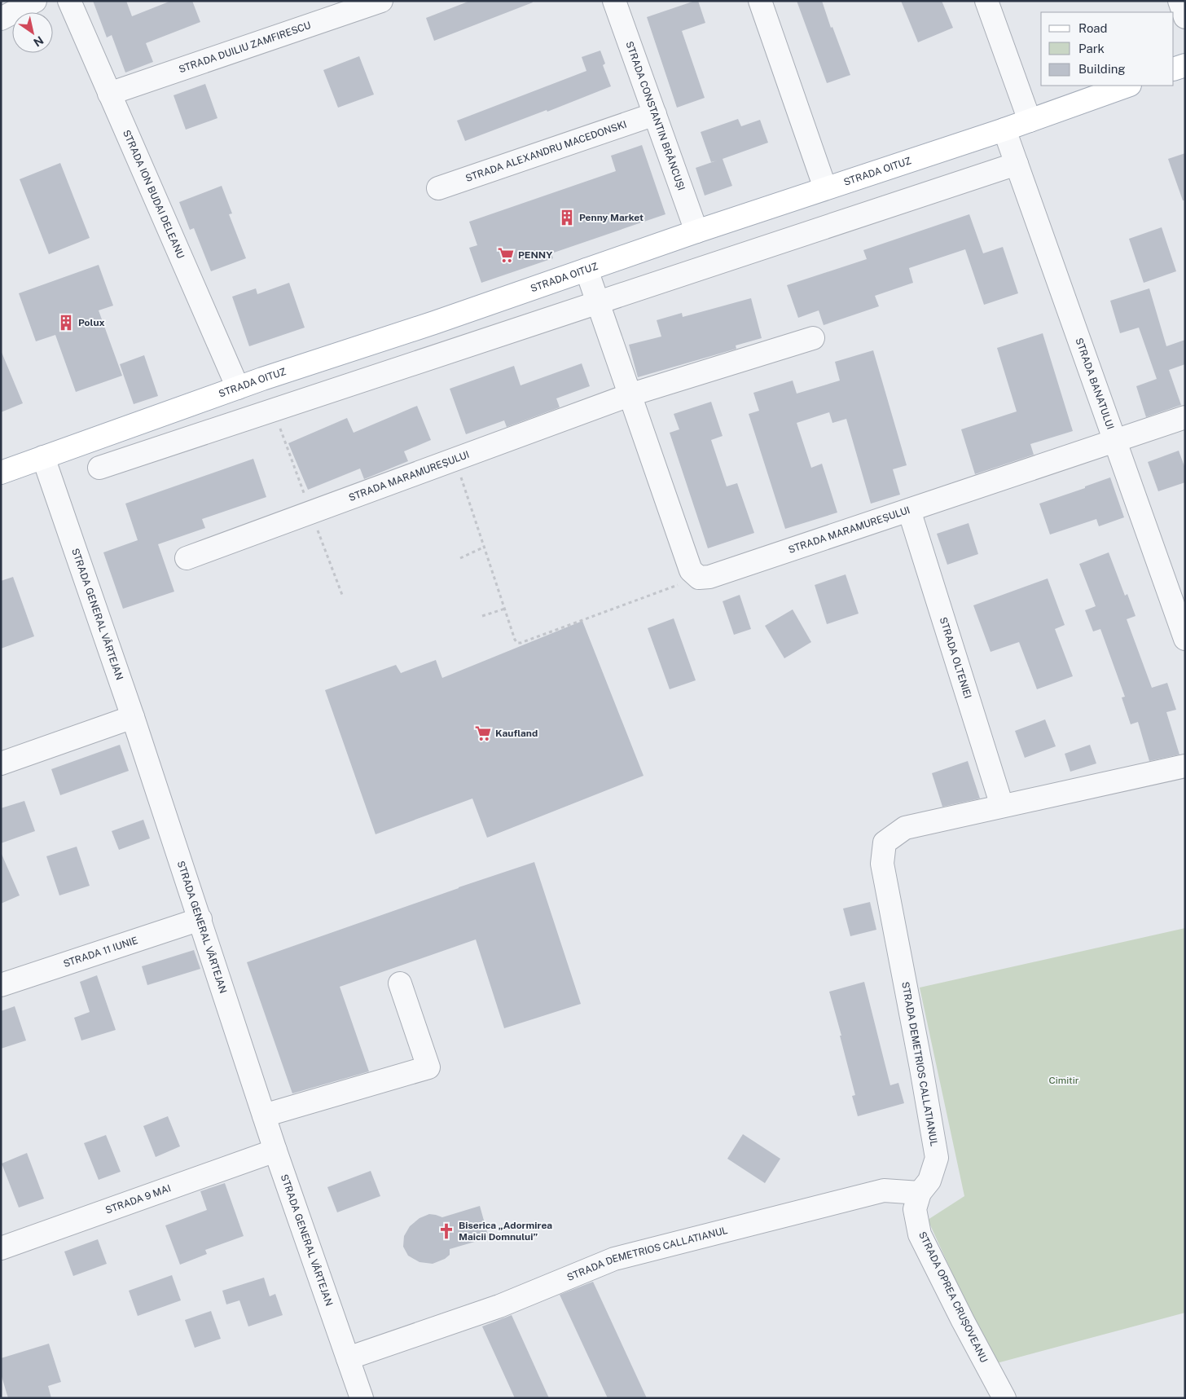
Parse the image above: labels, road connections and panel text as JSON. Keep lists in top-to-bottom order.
{
  "streets": {
    "main road": ["STRADA OITUZ"],
    "street": [
      "STRADA DUILIU ZAMFIRESCU",
      "STRADA CONSTANTIN BRÂNCUȘI",
      "STRADA ALEXANDRU MACEDONSKI",
      "STRADA ION BUDAI DELEANU",
      "STRADA BANATULUI",
      "STRADA MARAMUREȘULUI",
      "STRADA GENERAL VÂRTEJAN",
      "STRADA OLTENIEI",
      "STRADA 11 IUNIE",
      "STRADA DEMETRIOS CALLATIANUL",
      "STRADA 9 MAI",
      "STRADA OPREA CRUȘOVEANU"
    ]
  },
  "crossings": [
    ["STRADA DUILIU ZAMFIRESCU", "STRADA ION BUDAI DELEANU"],
    ["STRADA CONSTANTIN BRÂNCUȘI", "STRADA ALEXANDRU MACEDONSKI"],
    ["STRADA CONSTANTIN BRÂNCUȘI", "STRADA OITUZ"],
    ["STRADA OITUZ", "STRADA ION BUDAI DELEANU"],
    ["STRADA OITUZ", "STRADA BANATULUI"],
    ["STRADA OITUZ", "STRADA GENERAL VÂRTEJAN"],
    ["STRADA BANATULUI", "STRADA MARAMUREȘULUI"],
    ["STRADA MARAMUREȘULUI", "STRADA OLTENIEI"],
    ["STRADA GENERAL VÂRTEJAN", "STRADA 11 IUNIE"],
    ["STRADA GENERAL VÂRTEJAN", "STRADA DEMETRIOS CALLATIANUL"],
    ["STRADA GENERAL VÂRTEJAN", "STRADA 9 MAI"],
    ["STRADA OLTENIEI", "STRADA DEMETRIOS CALLATIANUL"],
    ["STRADA DEMETRIOS CALLATIANUL", "STRADA OPREA CRUȘOVEANU"]
  ],
  "parks": ["Cimitir"],
  "places": {
    "building": ["Penny Market", "Polux"],
    "supermarket": ["PENNY", "Kaufland"],
    "church": ["Biserica „Adormirea Maicii Domnului”"]
  },
  "legend": ["Road", "Park", "Building"],
  "north": "bottom right"
}
